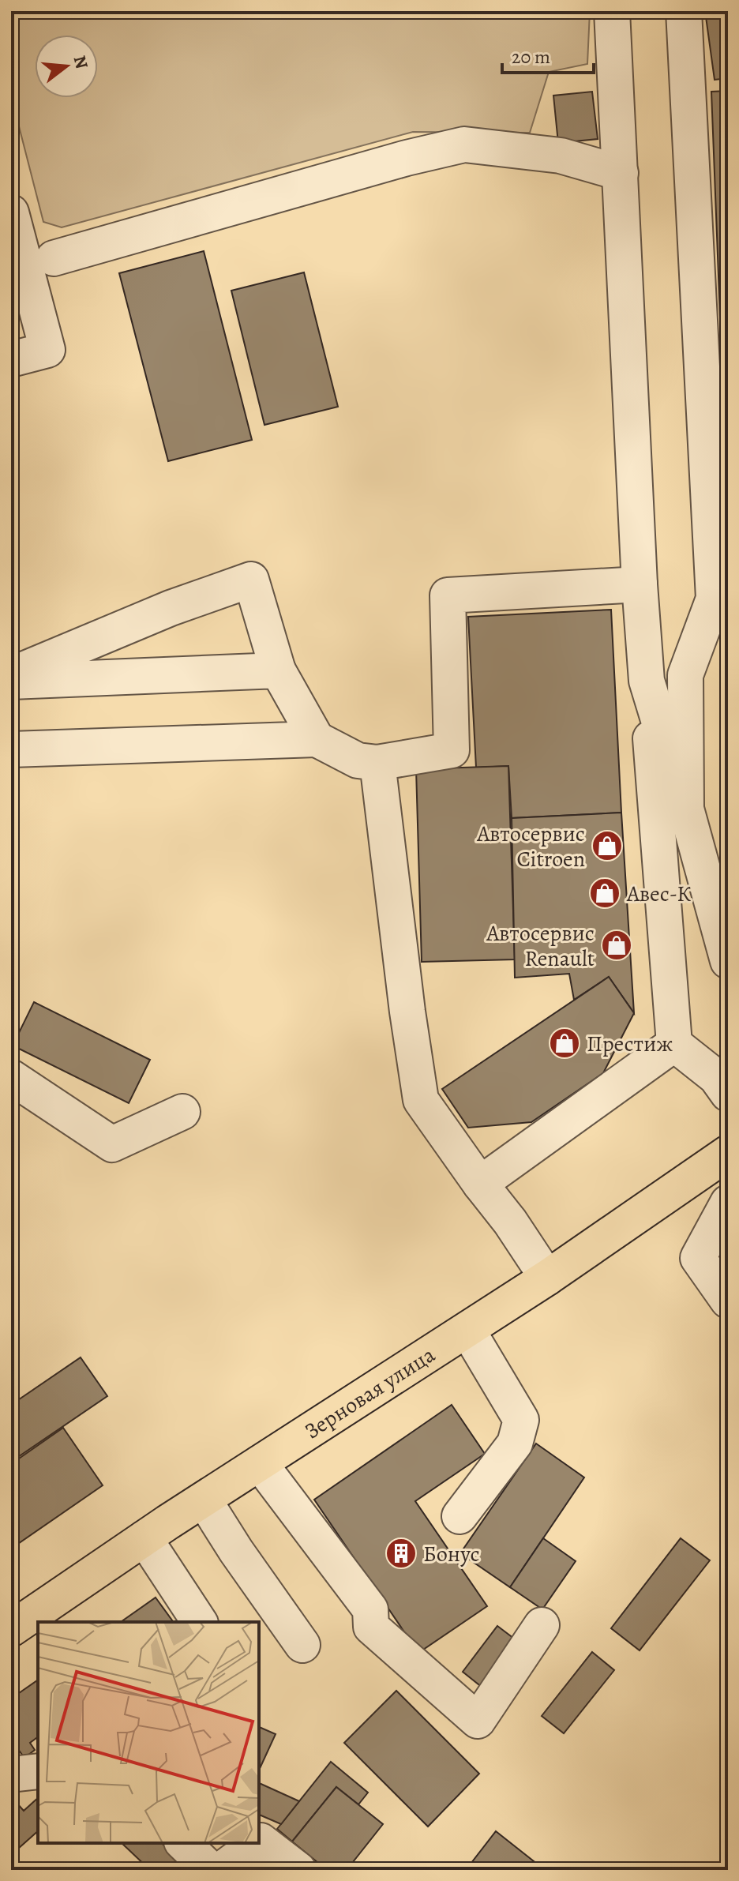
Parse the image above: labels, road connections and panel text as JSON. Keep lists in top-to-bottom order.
{
  "streets": {
    "main road": ["Зерновая улица"]
  },
  "places": {
    "shop": [
      "Автосервис Citroen",
      "Авес-К",
      "Автосервис Renault",
      "Престиж"
    ],
    "building": ["Бонус"]
  },
  "scale_bar": "20 m",
  "north": "right"
}
